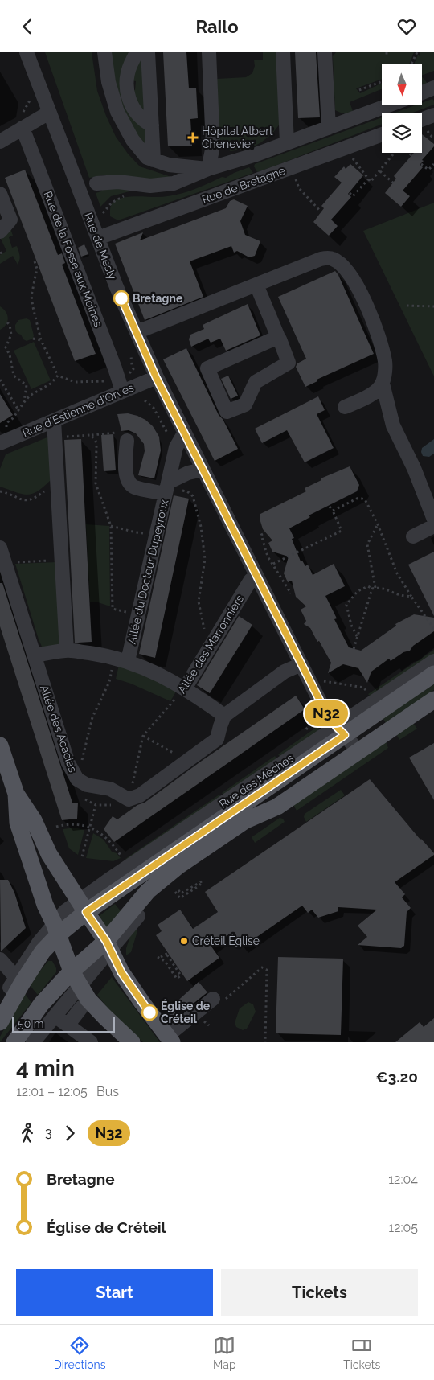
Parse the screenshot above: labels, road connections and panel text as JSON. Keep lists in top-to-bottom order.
{
  "streets": {
    "main road": ["Rue des Mèches"],
    "street": [
      "Rue de Bretagne",
      "Rue de Mesly",
      "Rue de la Fosse aux Moines",
      "Rue d'Estienne d'Orves",
      "Allée du Docteur Dupeyroux",
      "Allée des Marronniers",
      "Allée des Acacias"
    ]
  },
  "crossings": [
    ["Rue de Bretagne", "Rue de Mesly"],
    ["Rue de Mesly", "Rue d'Estienne d'Orves"],
    ["Rue de Mesly", "Allée du Docteur Dupeyroux"],
    ["Rue de Mesly", "Allée des Marronniers"],
    ["Rue de Mesly", "Rue des Mèches"],
    ["Rue de la Fosse aux Moines", "Rue d'Estienne d'Orves"],
    ["Allée des Marronniers", "Allée des Acacias"]
  ],
  "places": {
    "health": ["Hôpital Albert Chenevier"],
    "other": ["Bretagne", "Créteil Église", "Église de Créteil"]
  },
  "lines": ["bus line N32"],
  "scale_bar": "50 m",
  "north": "bottom",
  "page": {
    "header": "Railo",
    "on_map": "N32",
    "scale": "50 m",
    "heading": ["4 min", "12:01 – 12:05 · Bus", "€3.20"],
    "legs": ["3", "N32"],
    "list": [
      {
        "name": "Bretagne",
        "value": "12:04"
      },
      {
        "name": "Église de Créteil",
        "value": "12:05"
      }
    ],
    "buttons": ["Start", "Tickets"],
    "tabs": ["Directions", "Map", "Tickets"]
  }
}
